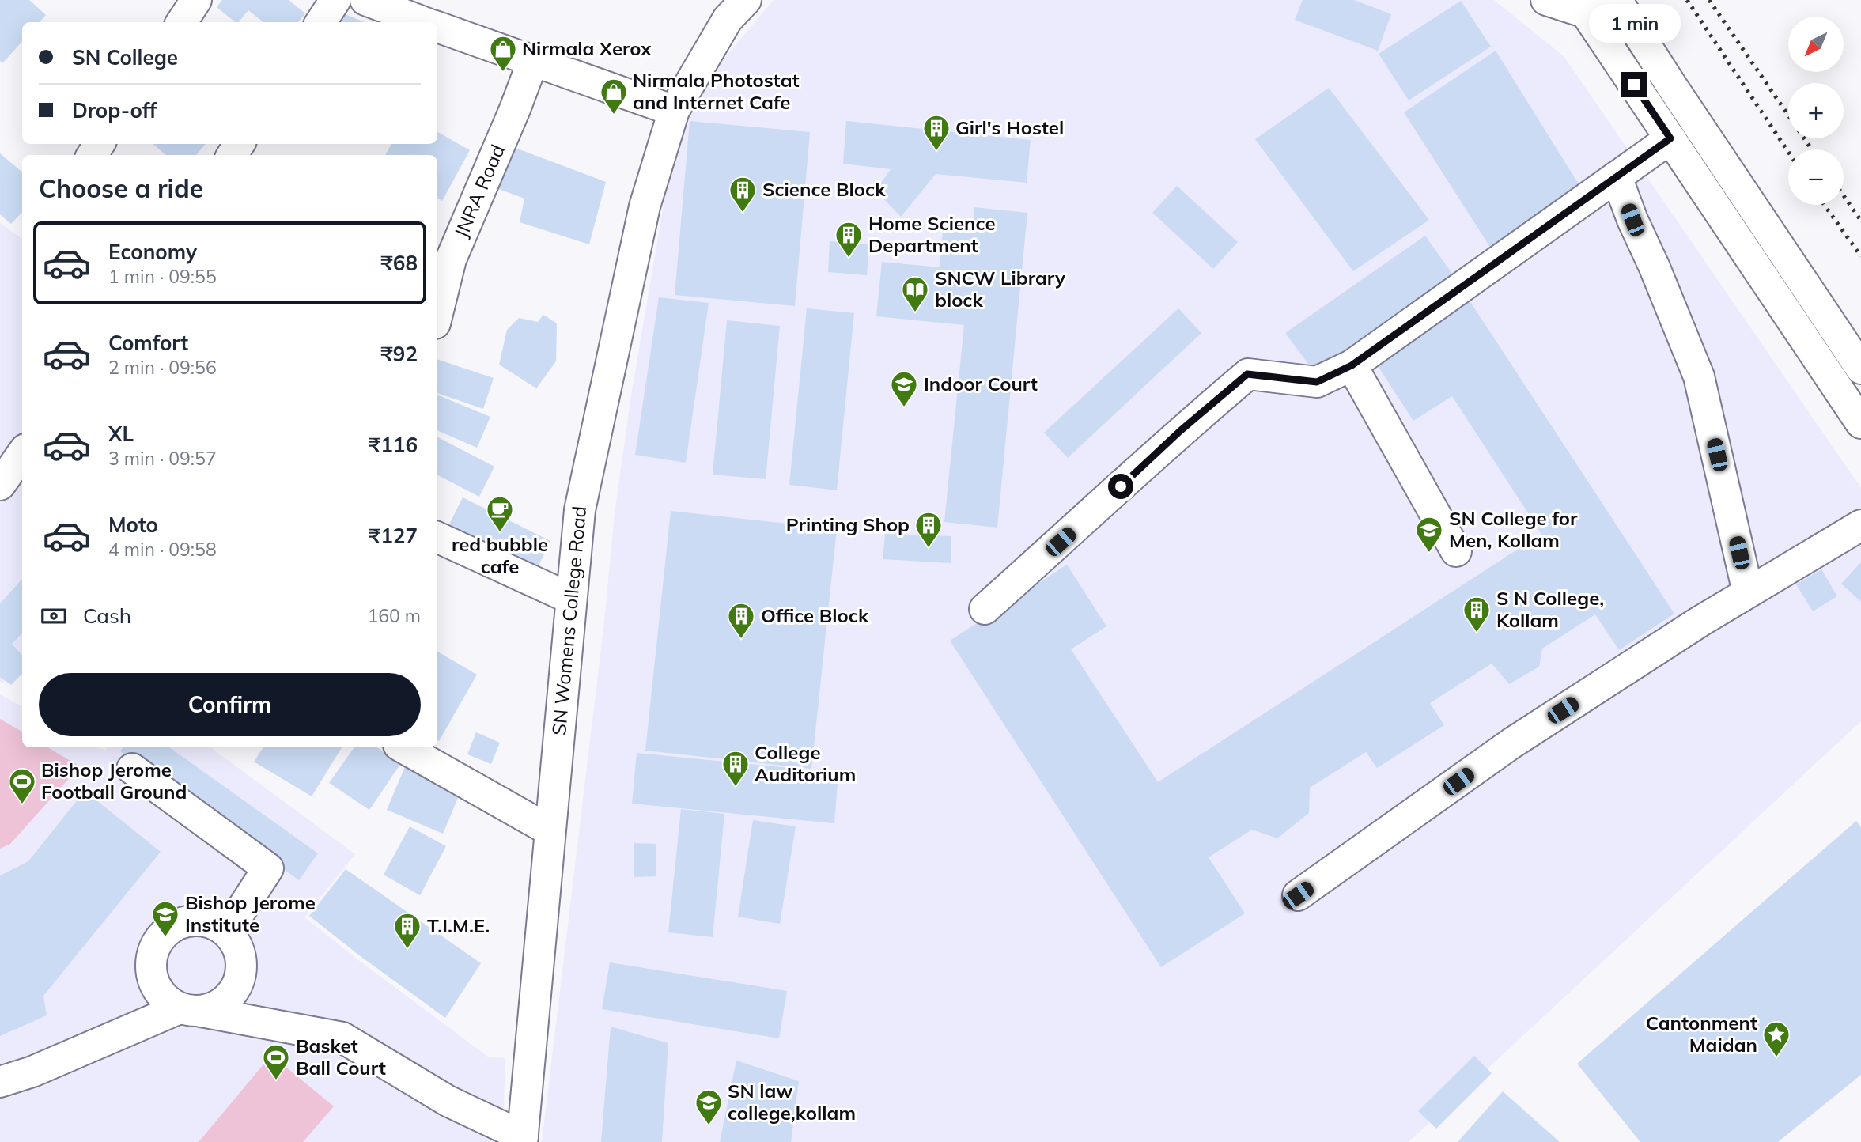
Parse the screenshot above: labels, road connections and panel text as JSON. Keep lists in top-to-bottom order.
{
  "streets": {
    "street": ["JNRA Road", "SN Womens College Road"]
  },
  "places": {
    "shop": ["Nirmala Xerox", "Nirmala Photostat and Internet Cafe"],
    "building": [
      "Girl's Hostel",
      "Science Block",
      "Home Science Department",
      "Printing Shop",
      "S N College, Kollam",
      "Office Block",
      "College Auditorium",
      "T.I.M.E."
    ],
    "library": ["SNCW Library block"],
    "school or university": [
      "Indoor Court",
      "SN College for Men, Kollam",
      "Bishop Jerome Institute",
      "SN law college,kollam"
    ],
    "cafe": ["red bubble cafe"],
    "sports": ["Bishop Jerome Football Ground", "Basket Ball Court"],
    "place": ["Cantonment Maidan"]
  },
  "north": "bottom left",
  "page": {
    "bubble": "1 min",
    "map_buttons": ["+", "−"],
    "banner": ["SN College", "Drop-off"],
    "heading": "Choose a ride",
    "list": [
      {
        "name": "Economy",
        "note": "1 min · 09:55",
        "value": "₹68"
      },
      {
        "name": "Comfort",
        "note": "2 min · 09:56",
        "value": "₹92"
      },
      {
        "name": "XL",
        "note": "3 min · 09:57",
        "value": "₹116"
      },
      {
        "name": "Moto",
        "note": "4 min · 09:58",
        "value": "₹127"
      }
    ],
    "pay": ["Cash", "160 m"],
    "buttons": "Confirm"
  }
}
